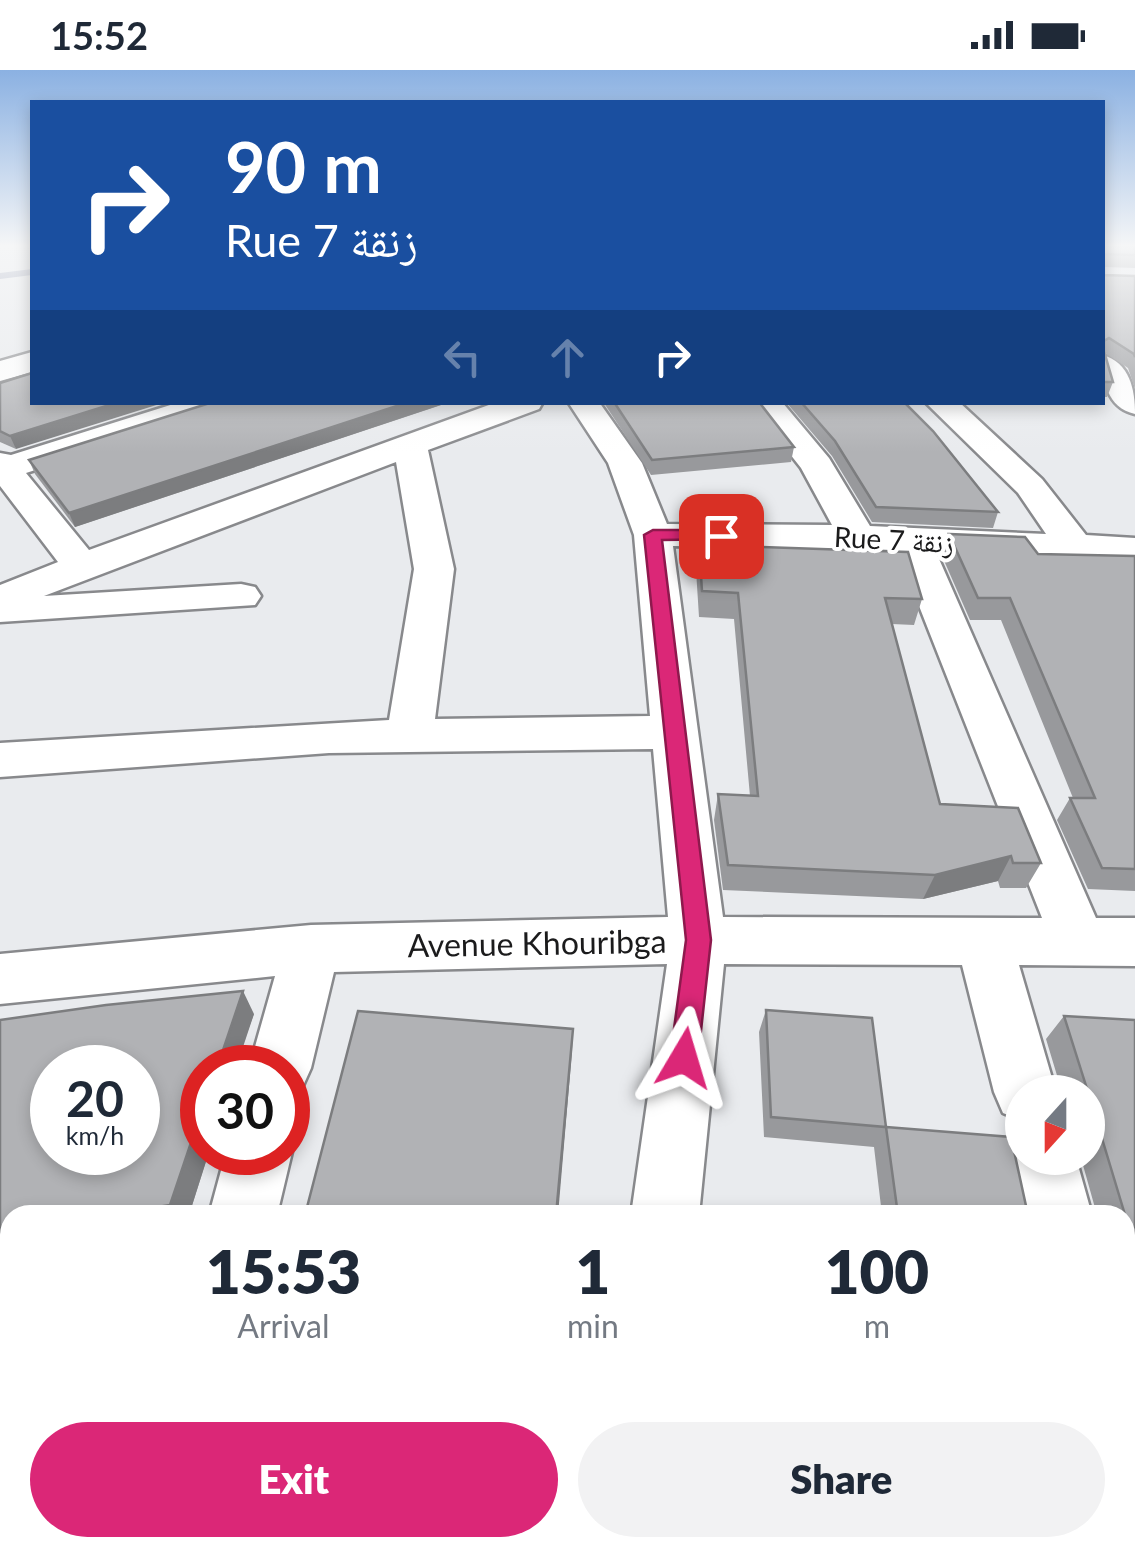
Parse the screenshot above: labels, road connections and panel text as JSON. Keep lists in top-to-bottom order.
{
  "streets": {
    "street": ["Rue 7 زنقة", "Avenue Khouribga"]
  },
  "north": "bottom",
  "page": {
    "status": "15:52",
    "turn": ["90 m", "Rue 7 زنقة"],
    "speed": "20 km/h",
    "limit": "30",
    "eta": [
      "15:53",
      "Arrival",
      "1",
      "min",
      "100",
      "m"
    ],
    "buttons": ["Exit", "Share"]
  }
}
